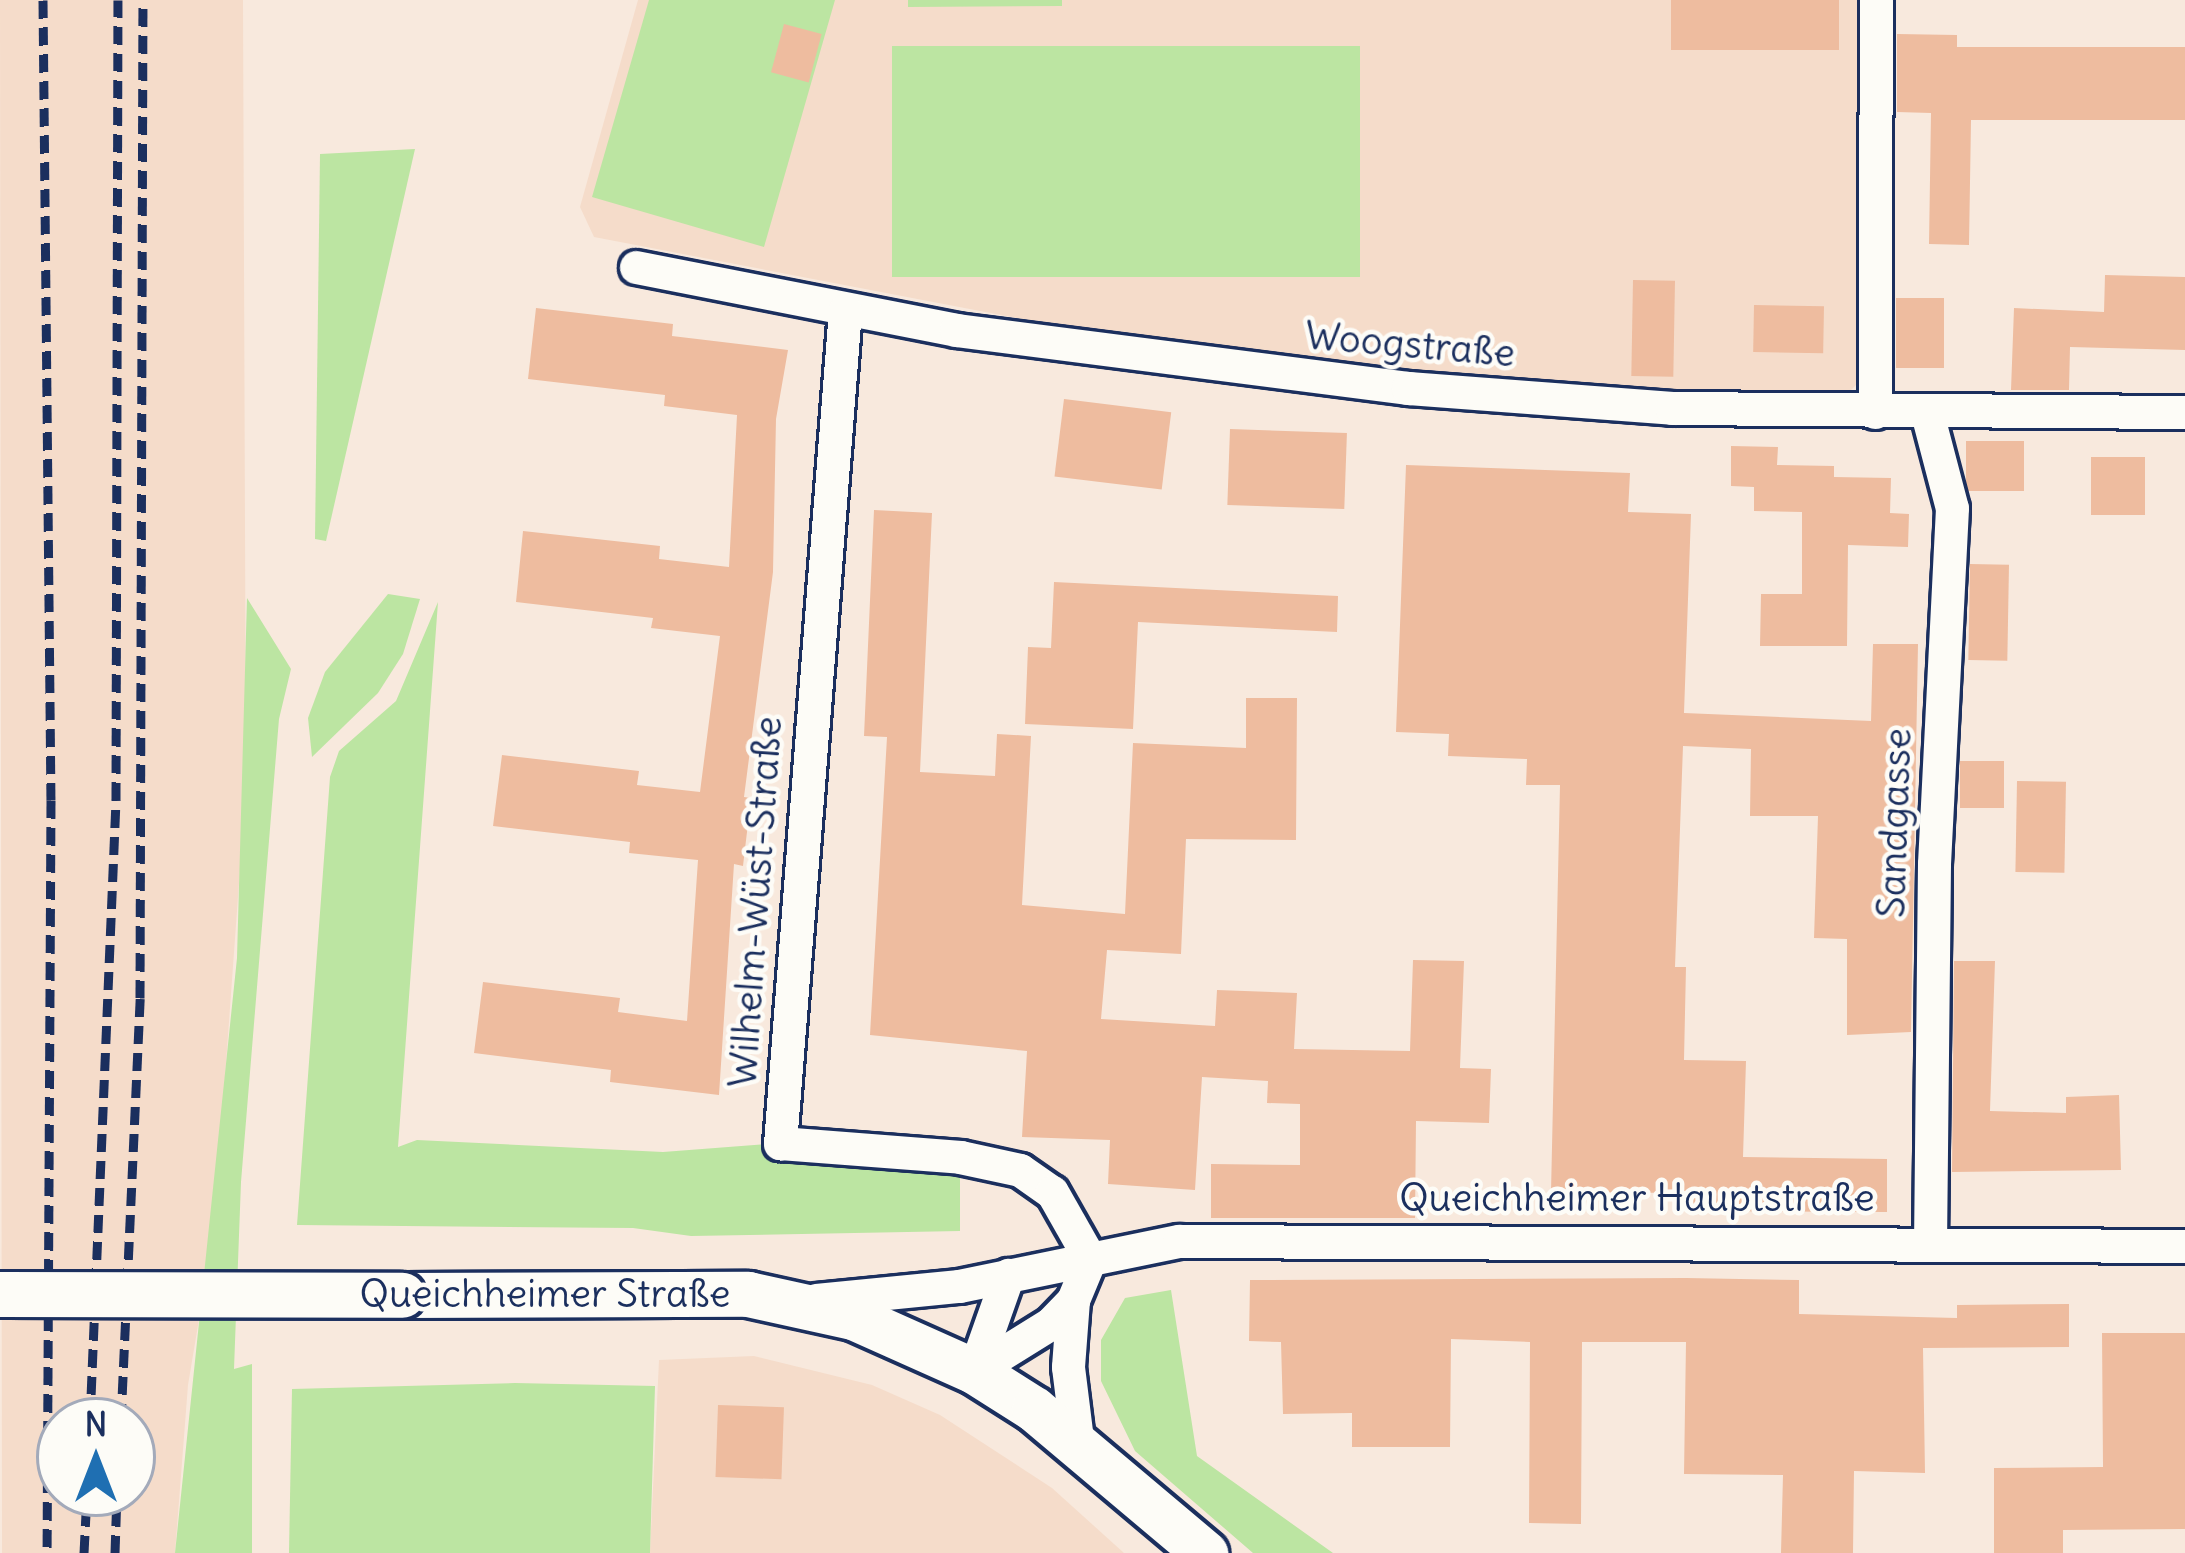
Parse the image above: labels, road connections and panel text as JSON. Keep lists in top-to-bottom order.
{
  "streets": {
    "main road": ["Queichheimer Straße"],
    "street": [
      "Woogstraße",
      "Sandgasse",
      "Wilhelm-Wüst-Straße",
      "Queichheimer Hauptstraße"
    ]
  },
  "crossings": [
    ["Woogstraße", "Sandgasse"],
    ["Woogstraße", "Wilhelm-Wüst-Straße"],
    ["Sandgasse", "Queichheimer Hauptstraße"],
    ["Wilhelm-Wüst-Straße", "Queichheimer Hauptstraße"],
    ["Queichheimer Hauptstraße", "Queichheimer Straße"]
  ],
  "north": "top"
}
